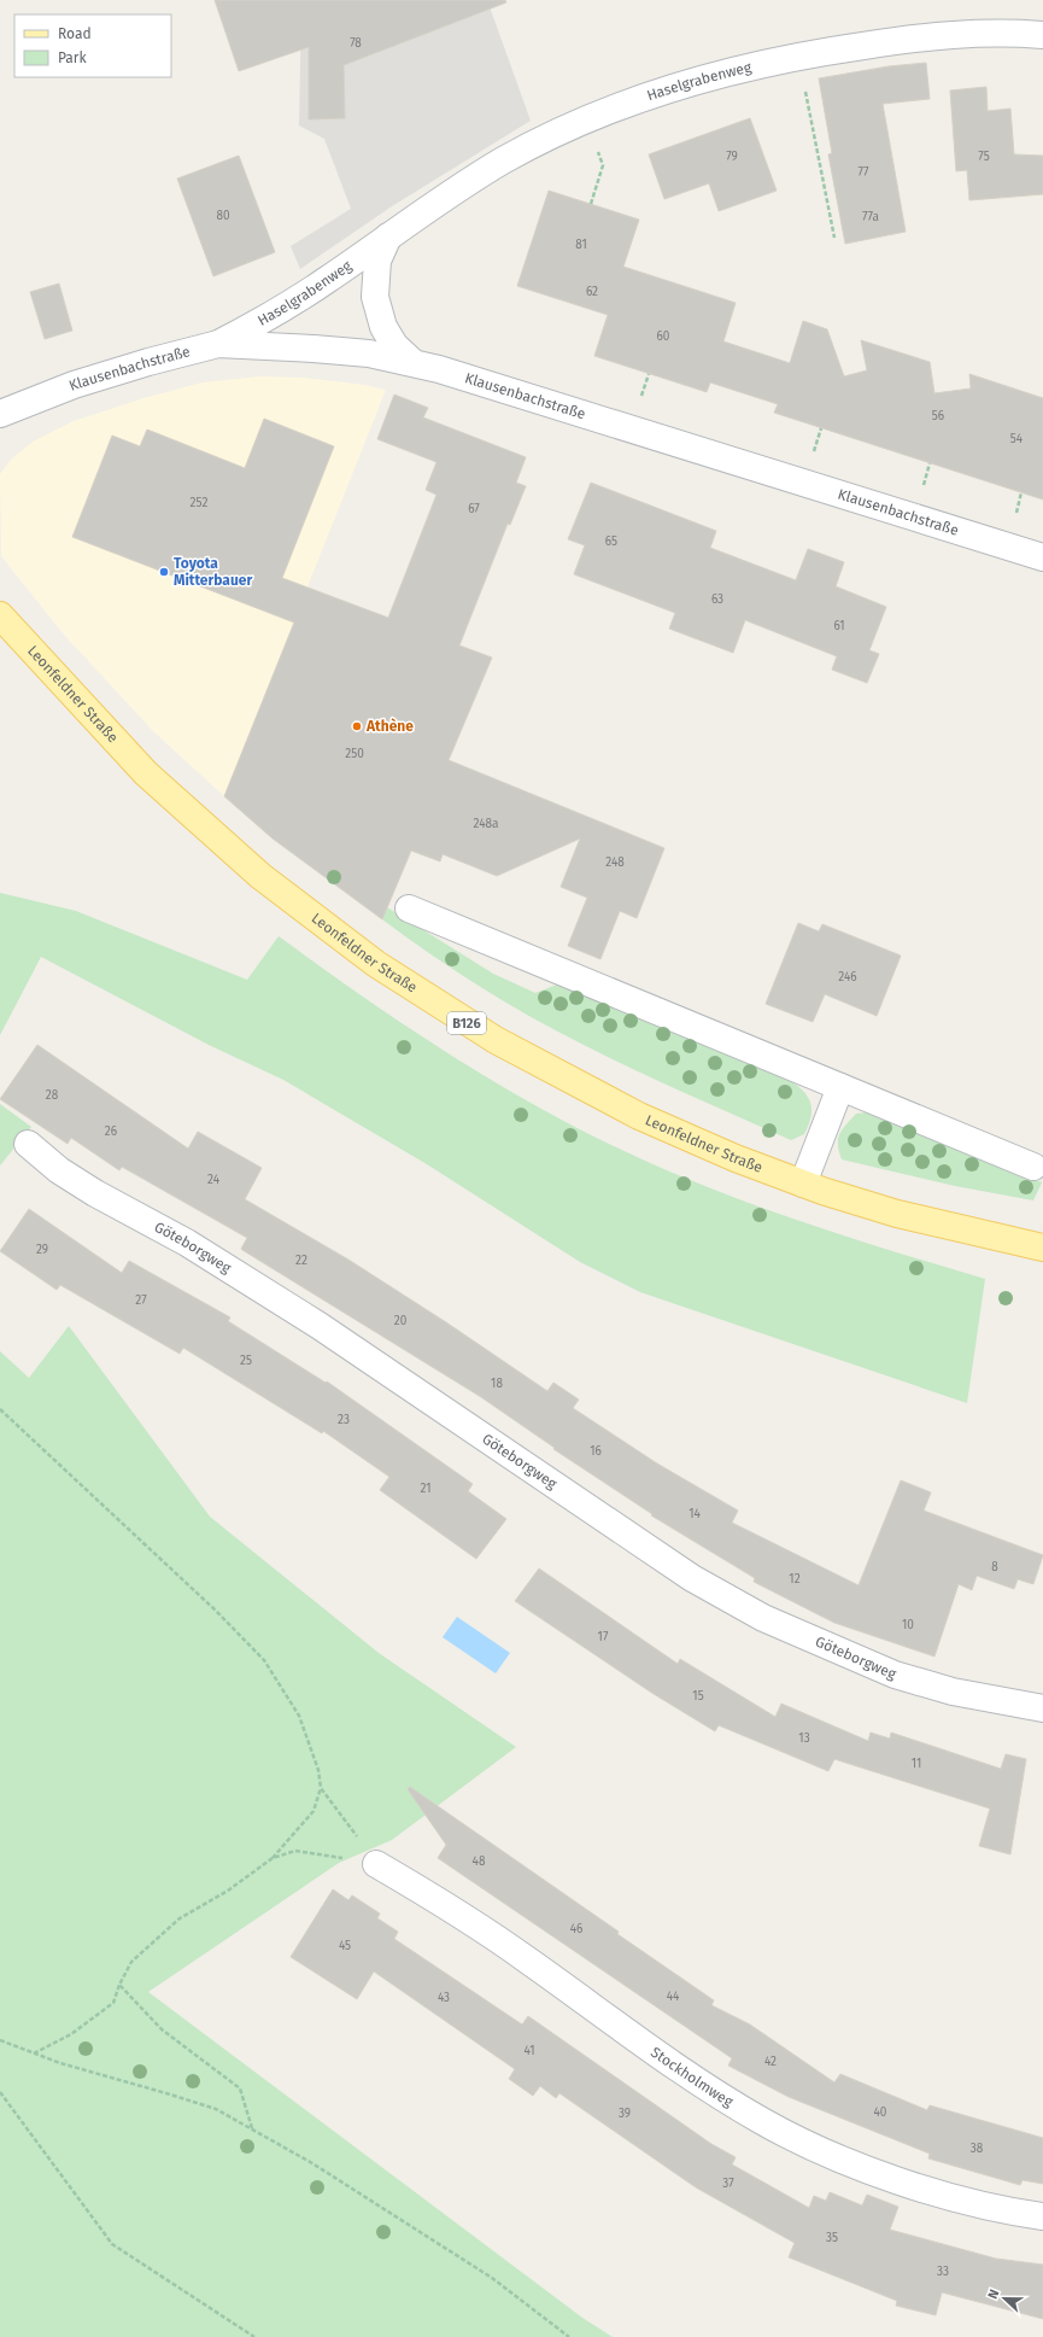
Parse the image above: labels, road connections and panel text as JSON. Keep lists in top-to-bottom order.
{
  "streets": {
    "main road": ["Leonfeldner Straße", "B126"],
    "street": [
      "Haselgrabenweg",
      "Klausenbachstraße",
      "Göteborgweg",
      "Stockholmweg"
    ]
  },
  "crossings": [
    ["Haselgrabenweg", "Klausenbachstraße"]
  ],
  "places": ["Toyota Mitterbauer", "Athène"],
  "house_numbers": [
    "78",
    "79",
    "75",
    "77",
    "80",
    "77a",
    "81",
    "62",
    "60",
    "56",
    "54",
    "252",
    "67",
    "65",
    "63",
    "61",
    "250",
    "248a",
    "248",
    "246",
    "28",
    "26",
    "24",
    "29",
    "22",
    "27",
    "20",
    "25",
    "18",
    "23",
    "16",
    "21",
    "14",
    "8",
    "12",
    "10",
    "17",
    "15",
    "13",
    "11",
    "48",
    "46",
    "45",
    "44",
    "43",
    "41",
    "42",
    "40",
    "39",
    "38",
    "37",
    "35",
    "33"
  ],
  "legend": ["Road", "Park"],
  "north": "left"
}
